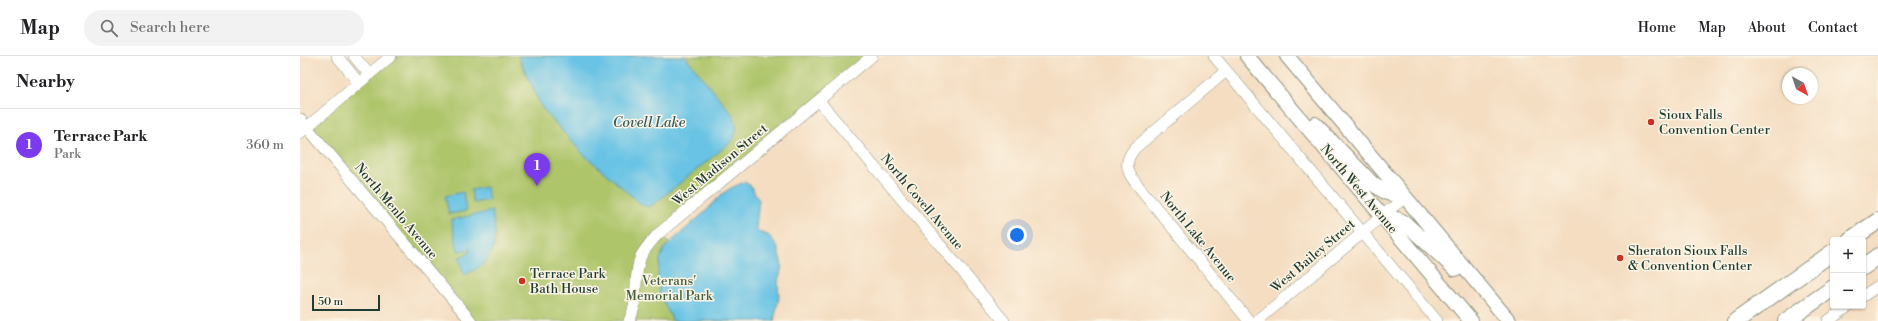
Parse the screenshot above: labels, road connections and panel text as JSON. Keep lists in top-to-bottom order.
{
  "streets": {
    "main road": ["North West Avenue"],
    "street": [
      "West Madison Street",
      "North Covell Avenue",
      "North Menlo Avenue",
      "North Lake Avenue",
      "West Bailey Street"
    ]
  },
  "crossings": [
    ["West Madison Street", "North Covell Avenue"],
    ["North West Avenue", "North Lake Avenue"],
    ["North West Avenue", "West Bailey Street"]
  ],
  "water": ["Covell Lake"],
  "parks": ["Veterans' Memorial Park"],
  "places": ["Sioux Falls Convention Center", "Sheraton Sioux Falls & Convention Center", "Terrace Park Bath House"],
  "scale_bar": "50 m",
  "north": "bottom right",
  "page": {
    "header": "Map",
    "search": "Search here",
    "nav": [
      "Home",
      "Map",
      "About",
      "Contact"
    ],
    "heading": "Nearby",
    "list": [
      {
        "mark": "1",
        "name": "Terrace Park",
        "note": "Park",
        "value": "360 m"
      }
    ],
    "pins": "1",
    "map_buttons": ["+", "−"],
    "scale": "50 m"
  }
}
